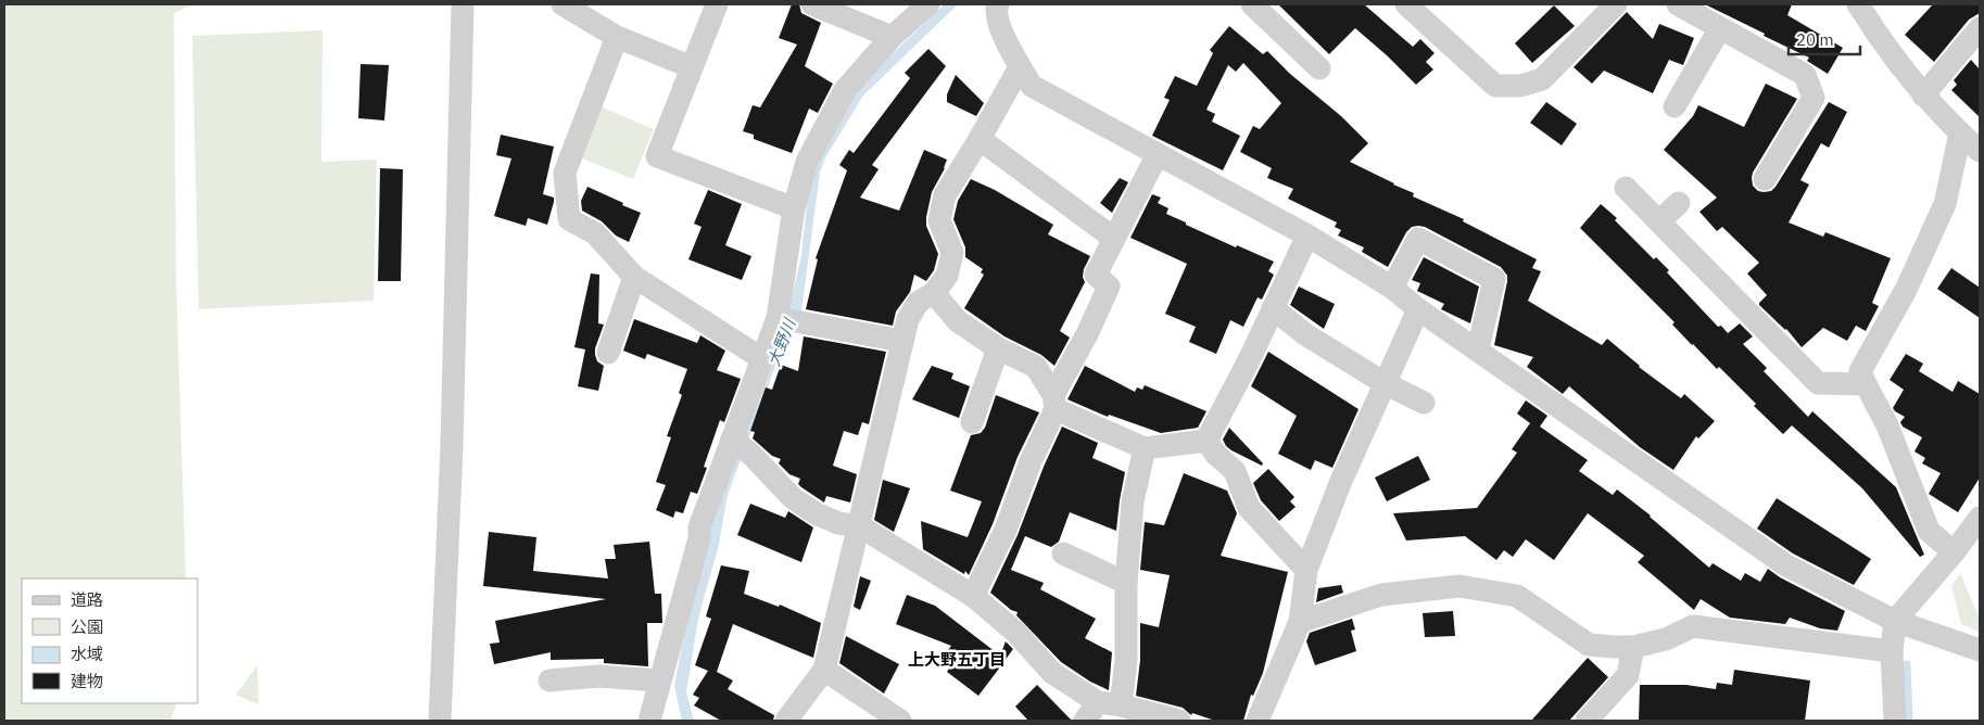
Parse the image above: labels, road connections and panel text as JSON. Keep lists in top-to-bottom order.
{
  "districts": ["上大野五丁目"],
  "water": ["大野川"],
  "legend": [
    "道路",
    "公園",
    "水域",
    "建物"
  ],
  "scale_bar": "20 m"
}
